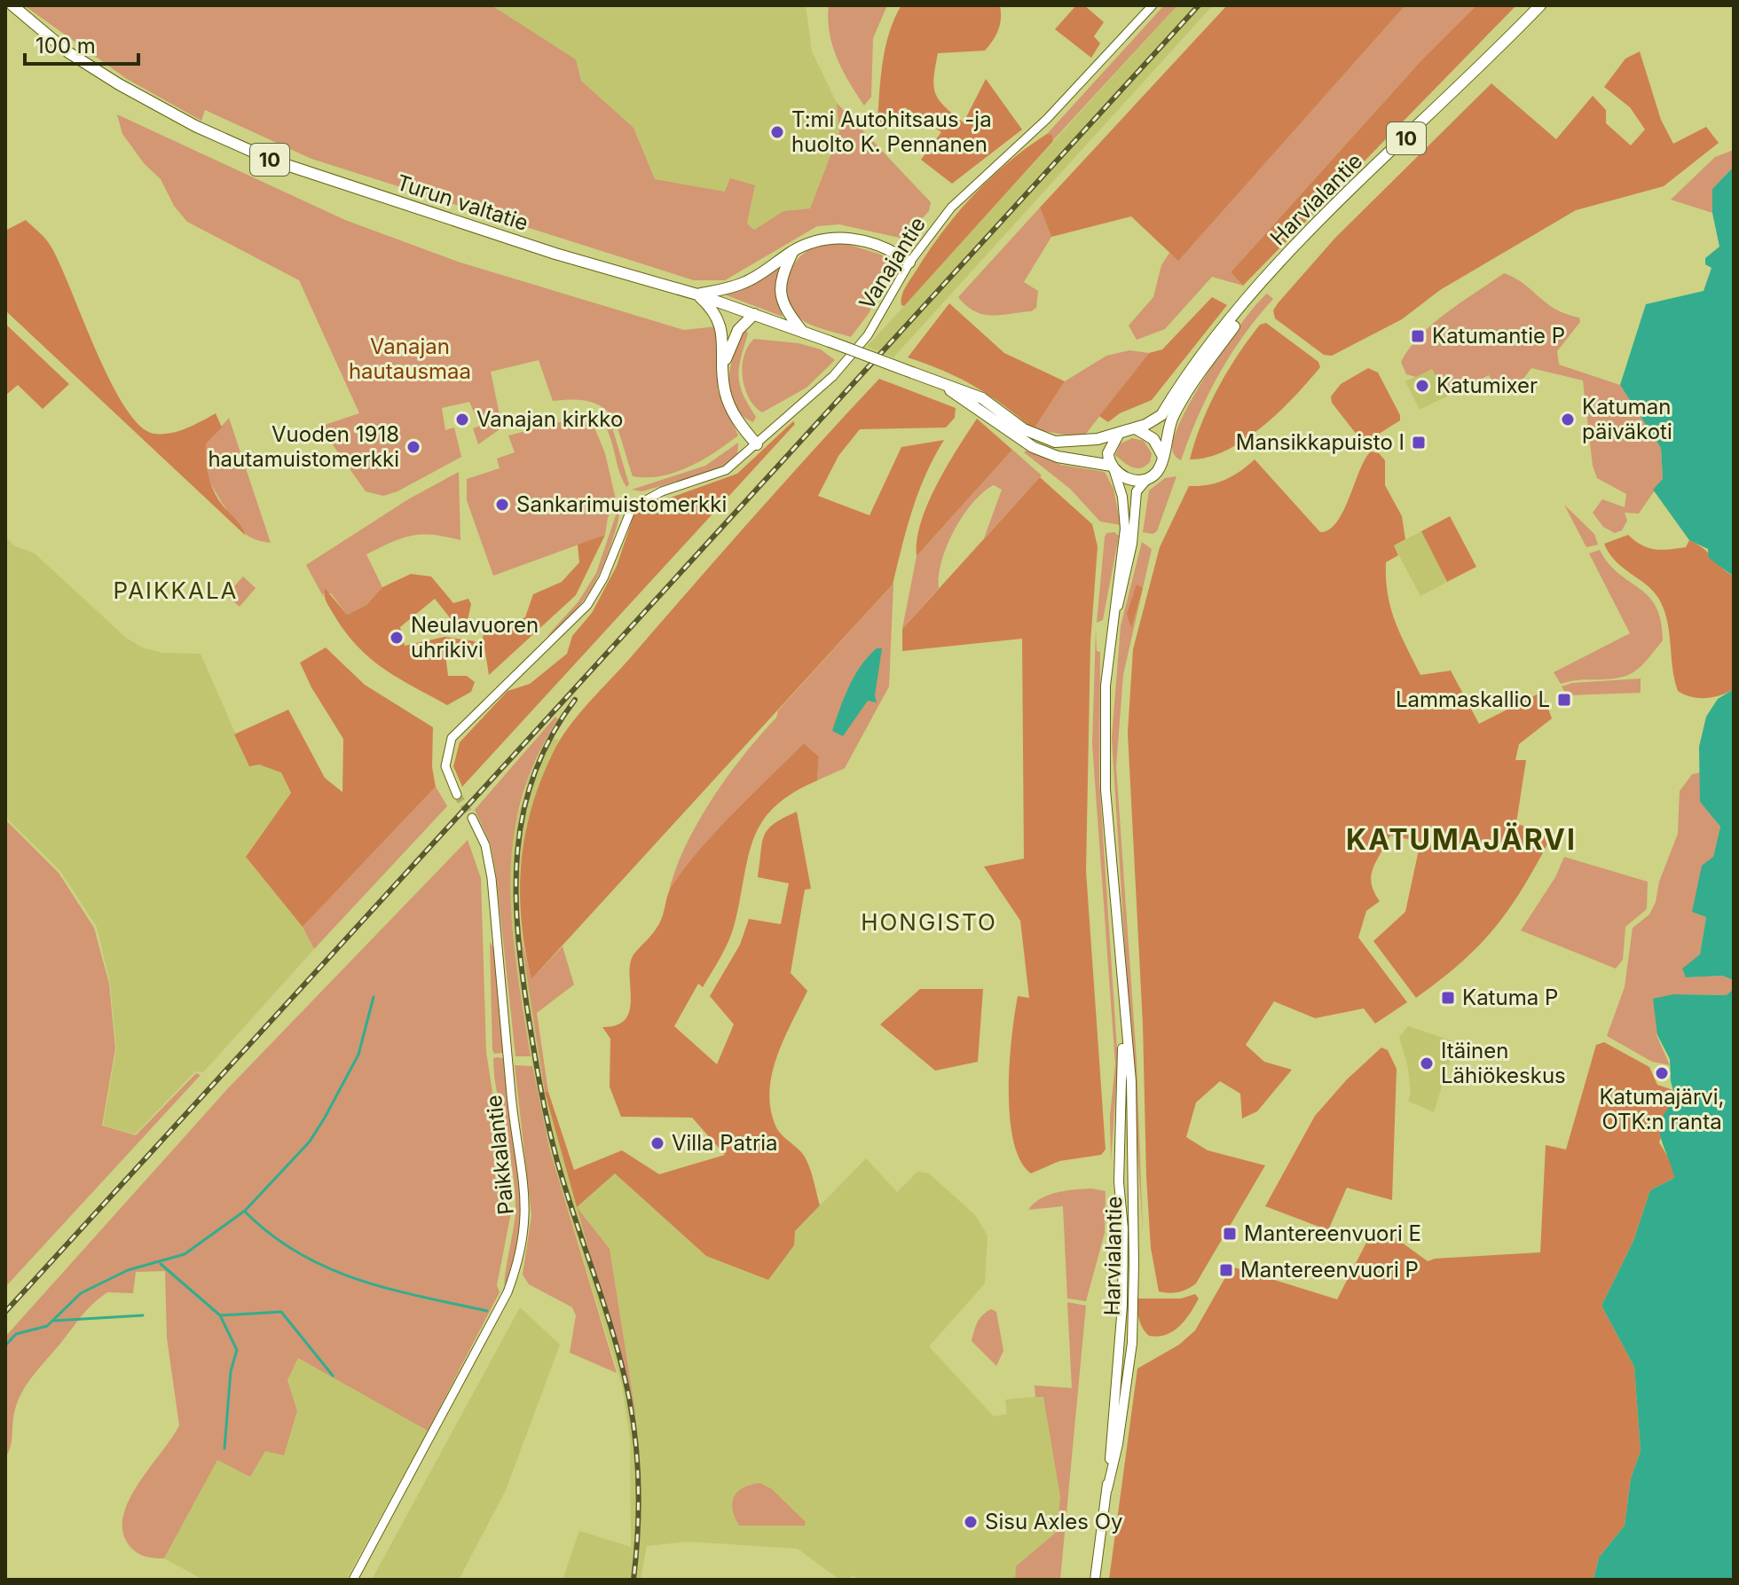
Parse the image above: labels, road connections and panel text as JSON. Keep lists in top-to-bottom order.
{
  "streets": {
    "highway": ["10", "Harvialantie", "Turun valtatie"],
    "street": ["Vanajantie", "Paikkalantie"]
  },
  "crossings": [
    ["10", "Harvialantie"],
    ["10", "Turun valtatie"],
    ["Harvialantie", "Turun valtatie"]
  ],
  "districts": ["PAIKKALA", "KATUMAJÄRVI", "HONGISTO"],
  "parks": ["Vanajan hautausmaa"],
  "places": {
    "other": [
      "T:mi Autohitsaus -ja huolto K. Pennanen",
      "Katumixer",
      "Vanajan kirkko",
      "Katuman päiväkoti",
      "Vuoden 1918 hautamuistomerkki",
      "Sankarimuistomerkki",
      "Neulavuoren uhrikivi",
      "Itäinen Lähiökeskus",
      "Katumajärvi, OTK:n ranta",
      "Villa Patria",
      "Sisu Axles Oy"
    ],
    "transit": [
      "Katumantie P",
      "Mansikkapuisto I",
      "Lammaskallio L",
      "Katuma P",
      "Mantereenvuori E",
      "Mantereenvuori P"
    ]
  },
  "scale_bar": "100 m"
}
